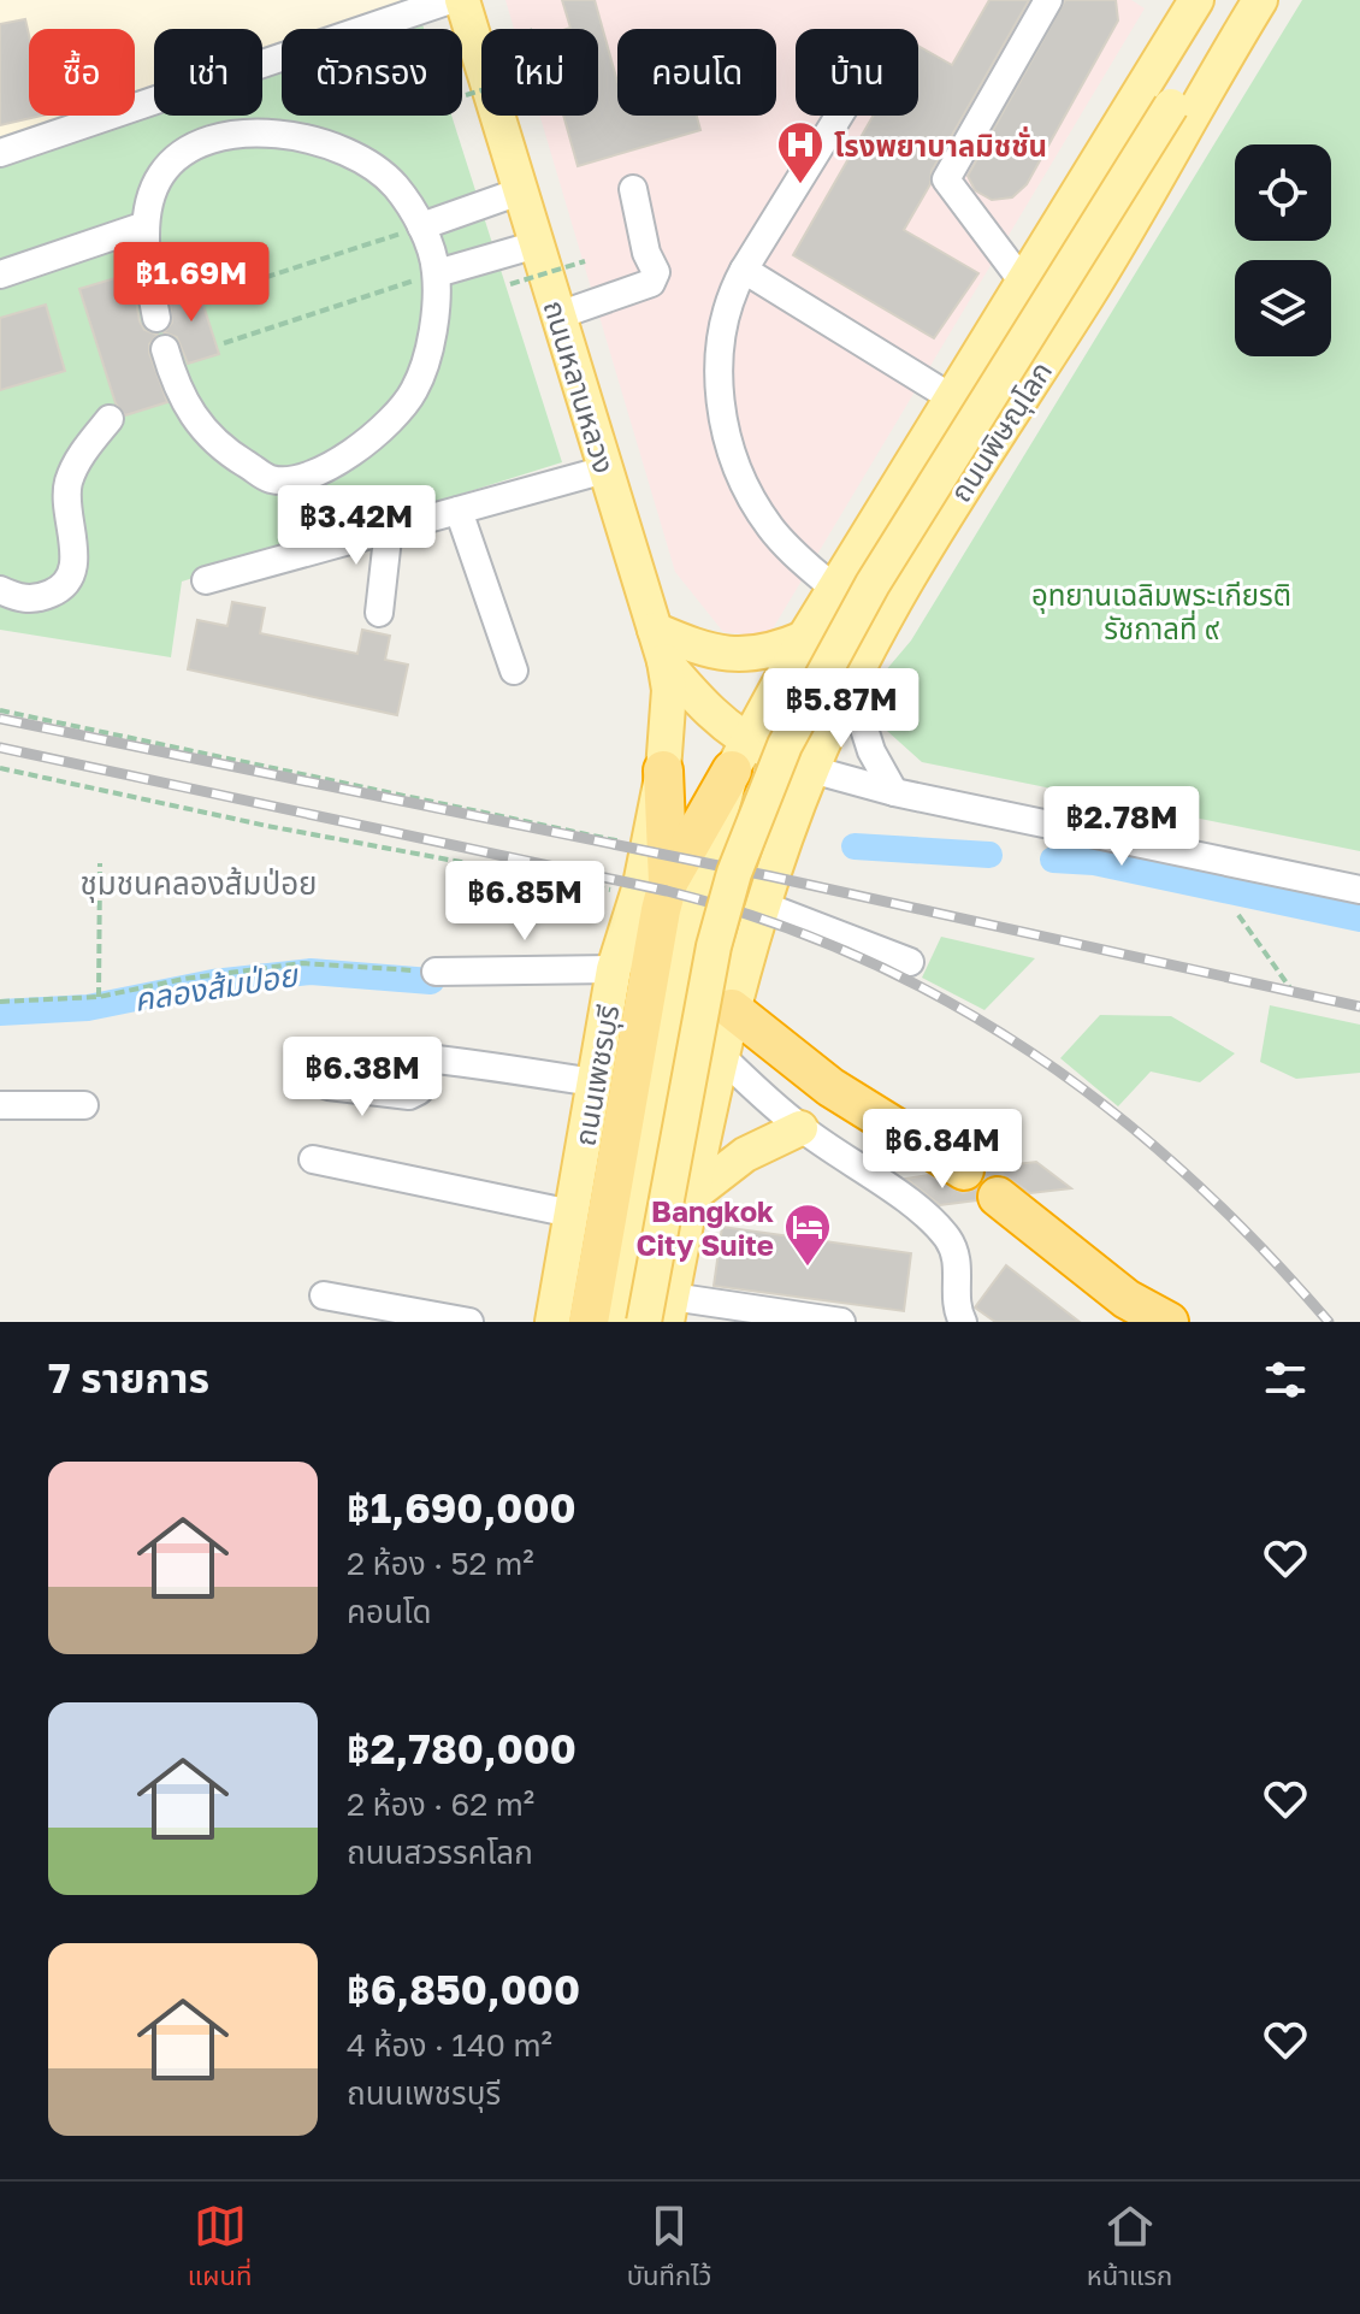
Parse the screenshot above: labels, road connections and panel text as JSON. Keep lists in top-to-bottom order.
{
  "streets": {
    "main road": ["ถนนหลานหลวง", "ถนนพิษณุโลก", "ถนนเพชรบุรี"]
  },
  "crossings": [
    ["ถนนหลานหลวง", "ถนนพิษณุโลก"],
    ["ถนนหลานหลวง", "ถนนเพชรบุรี"]
  ],
  "districts": ["ชุมชนคลองส้มป่อย"],
  "water": ["คลองส้มป่อย"],
  "parks": ["อุทยานเฉลิมพระเกียรติ รัชกาลที่ ๙"],
  "places": {
    "hospital": ["โรงพยาบาลมิชชั่น"],
    "hotel": ["Bangkok City Suite"]
  },
  "page": {
    "chip": [
      "ซื้อ",
      "เช่า",
      "ตัวกรอง",
      "ใหม่",
      "คอนโด",
      "บ้าน"
    ],
    "price": [
      "฿1.69M",
      "฿3.42M",
      "฿5.87M",
      "฿2.78M",
      "฿6.85M",
      "฿6.38M",
      "฿6.84M"
    ],
    "heading": "7 รายการ",
    "list": [
      {
        "name": "฿1,690,000",
        "note": "2 ห้อง · 52 m² · คอนโด"
      },
      {
        "name": "฿2,780,000",
        "note": "2 ห้อง · 62 m² · ถนนสวรรคโลก"
      },
      {
        "name": "฿6,850,000",
        "note": "4 ห้อง · 140 m² · ถนนเพชรบุรี"
      }
    ],
    "tabs": ["แผนที่", "บันทึกไว้", "หน้าแรก"]
  }
}
